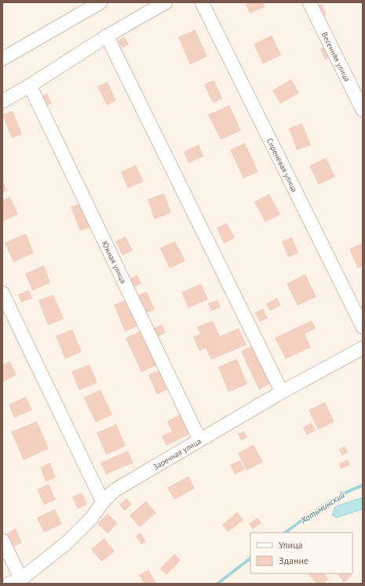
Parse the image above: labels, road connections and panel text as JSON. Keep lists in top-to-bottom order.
{
  "streets": {
    "street": [
      "Весенняя улица",
      "Сиреневая улица",
      "Южная улица",
      "Заречная улица"
    ]
  },
  "crossings": [
    ["Южная улица", "Заречная улица"]
  ],
  "water": ["Хотьминский"],
  "legend": ["Улица", "Здание"]
}
